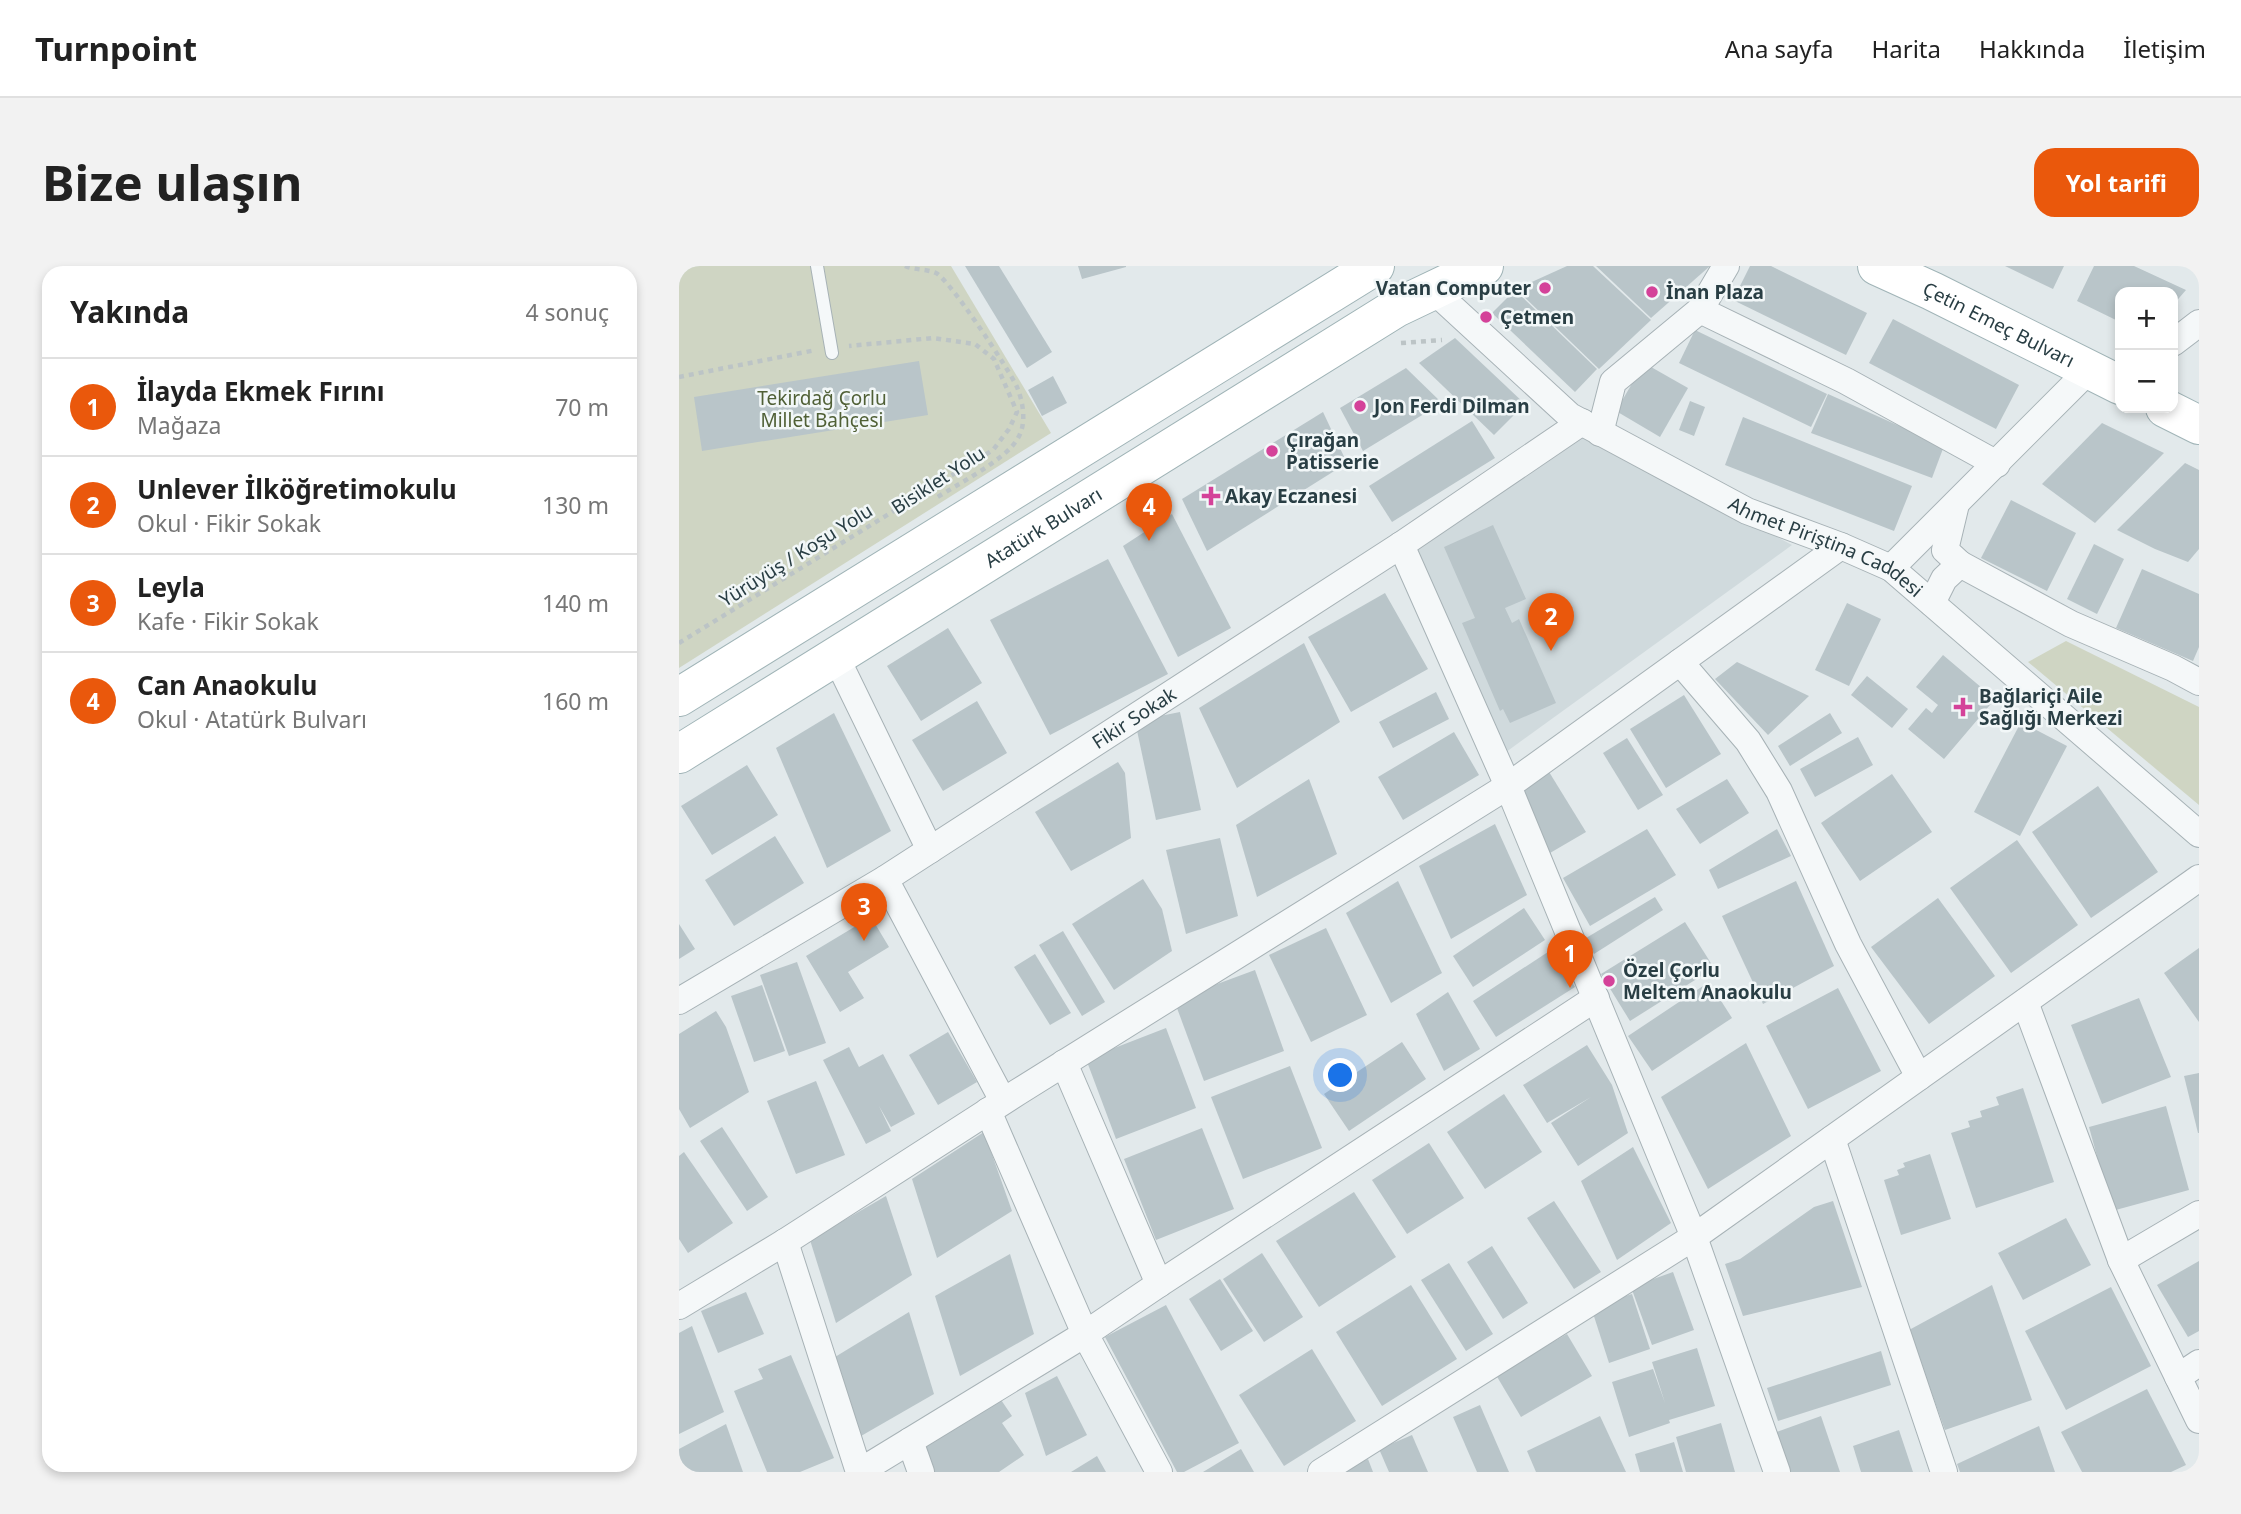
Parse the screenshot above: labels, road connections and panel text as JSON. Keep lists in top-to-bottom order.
{
  "streets": {
    "main road": ["Çetin Emeç Bulvarı", "Atatürk Bulvarı"],
    "street": ["Ahmet Piriştina Caddesi", "Fikir Sokak"],
    "path": ["Bisiklet Yolu", "Yürüyüş / Koşu Yolu"]
  },
  "crossings": [
    ["Atatürk Bulvarı", "Ahmet Piriştina Caddesi"],
    ["Ahmet Piriştina Caddesi", "Fikir Sokak"]
  ],
  "parks": ["Tekirdağ Çorlu Millet Bahçesi"],
  "places": {
    "other": [
      "Vatan Computer",
      "İnan Plaza",
      "Çetmen",
      "Jon Ferdi Dilman",
      "Çırağan Patisserie",
      "Özel Çorlu Meltem Anaokulu"
    ],
    "health": ["Akay Eczanesi", "Bağlariçi Aile Sağlığı Merkezi"]
  },
  "page": {
    "header": "Turnpoint",
    "nav": [
      "Ana sayfa",
      "Harita",
      "Hakkında",
      "İletişim"
    ],
    "buttons": "Yol tarifi",
    "title": "Bize ulaşın",
    "heading": ["Yakında", "4 sonuç"],
    "map_buttons": ["+", "−"],
    "list": [
      {
        "mark": "1",
        "name": "İlayda Ekmek Fırını",
        "note": "Mağaza",
        "value": "70 m"
      },
      {
        "mark": "2",
        "name": "Unlever İlköğretimokulu",
        "note": "Okul · Fikir Sokak",
        "value": "130 m"
      },
      {
        "mark": "3",
        "name": "Leyla",
        "note": "Kafe · Fikir Sokak",
        "value": "140 m"
      },
      {
        "mark": "4",
        "name": "Can Anaokulu",
        "note": "Okul · Atatürk Bulvarı",
        "value": "160 m"
      }
    ],
    "pins": [
      "4",
      "2",
      "3",
      "1"
    ]
  }
}
